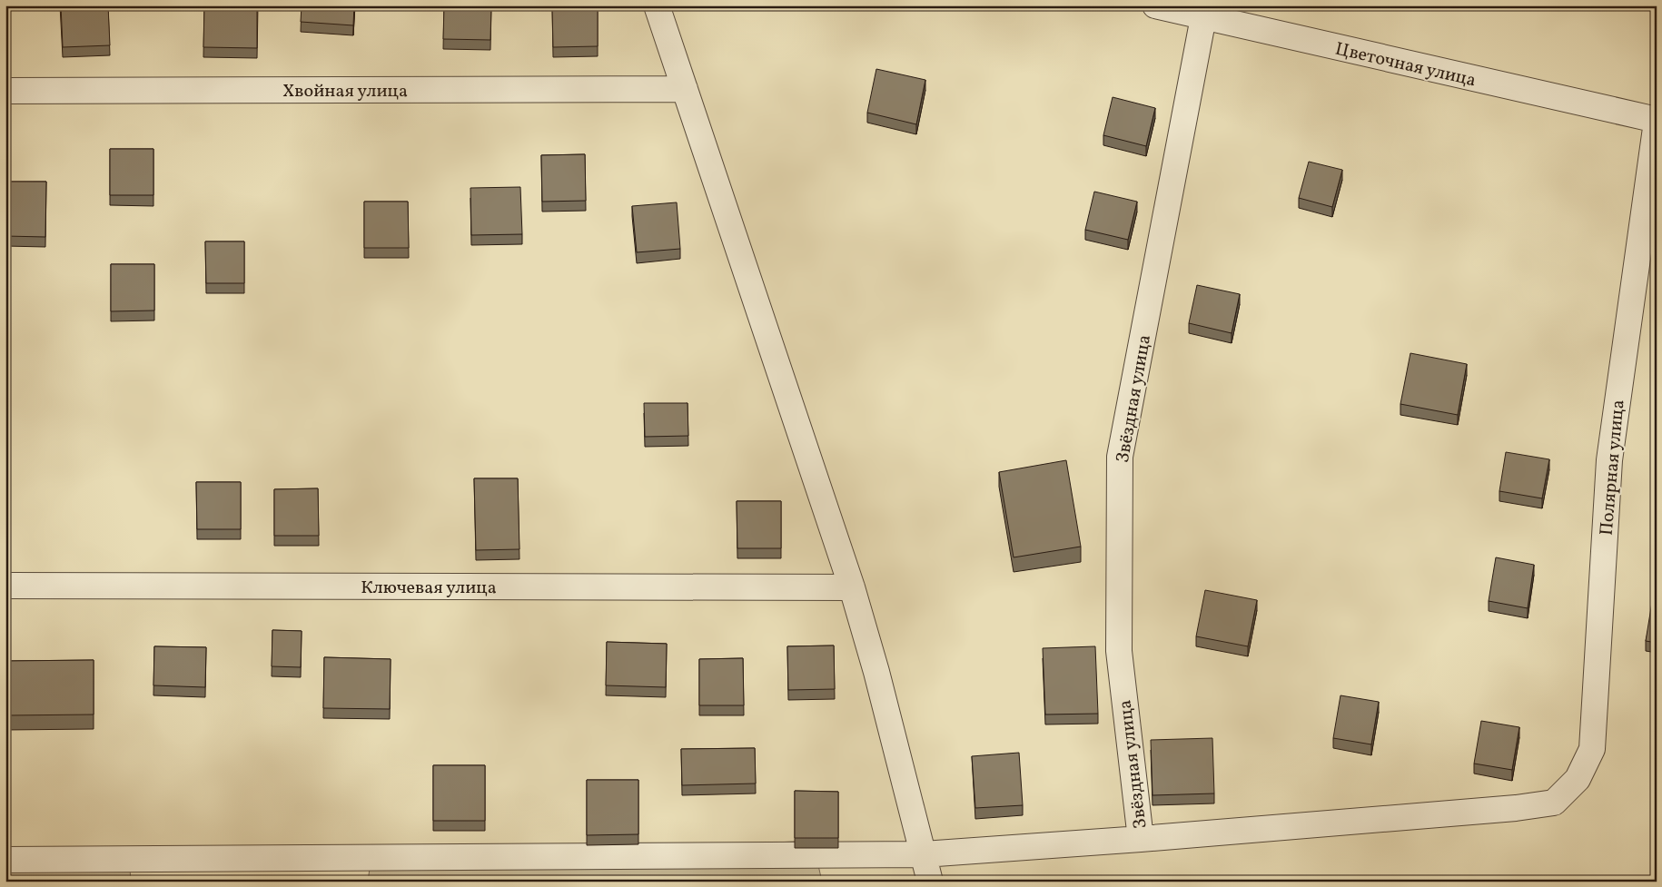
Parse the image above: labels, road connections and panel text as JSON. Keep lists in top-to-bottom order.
{
  "streets": {
    "street": [
      "Цветочная улица",
      "Хвойная улица",
      "Звёздная улица",
      "Полярная улица",
      "Ключевая улица"
    ]
  },
  "crossings": [
    ["Цветочная улица", "Звёздная улица"],
    ["Цветочная улица", "Полярная улица"],
    ["Звёздная улица", "Полярная улица"]
  ]
}
